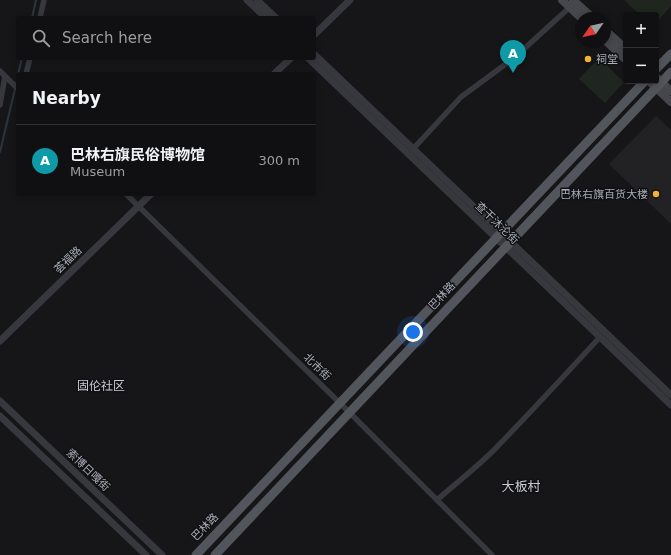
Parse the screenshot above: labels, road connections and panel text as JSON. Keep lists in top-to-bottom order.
{
  "streets": {
    "main road": ["巴林路"],
    "street": [
      "查干沐沦街",
      "荟福路",
      "北市街",
      "索博日嘎街"
    ]
  },
  "crossings": [
    ["查干沐沦街", "巴林路"],
    ["荟福路", "北市街"],
    ["巴林路", "北市街"]
  ],
  "districts": ["固伦社区", "大板村"],
  "places": ["祠堂", "巴林右旗百货大楼"],
  "north": "bottom left",
  "page": {
    "map_buttons": ["+", "−"],
    "search": "Search here",
    "pins": "A",
    "heading": "Nearby",
    "list": [
      {
        "mark": "A",
        "name": "巴林右旗民俗博物馆",
        "note": "Museum",
        "value": "300 m"
      }
    ]
  }
}
